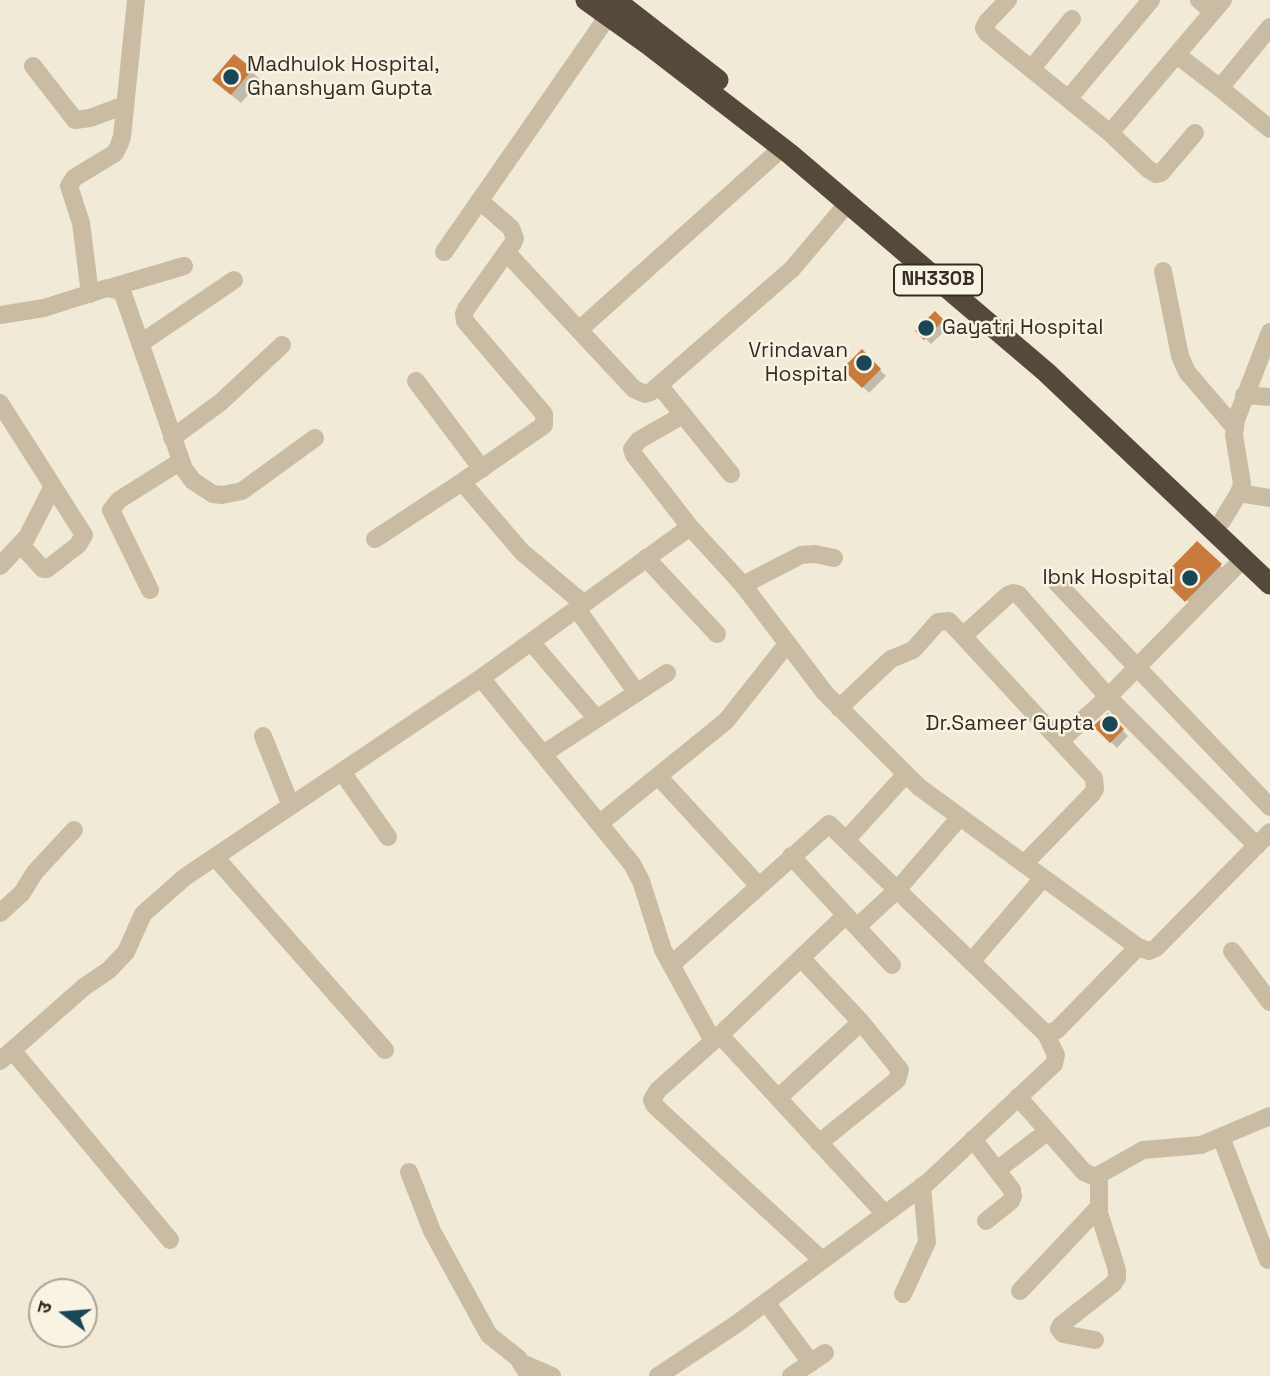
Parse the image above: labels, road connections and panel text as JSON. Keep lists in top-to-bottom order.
{
  "streets": {
    "highway": ["NH330B"]
  },
  "places": [
    "Madhulok Hospital, Ghanshyam Gupta",
    "Gayatri Hospital",
    "Vrindavan Hospital",
    "Ibnk Hospital",
    "Dr.Sameer Gupta"
  ],
  "north": "left"
}
